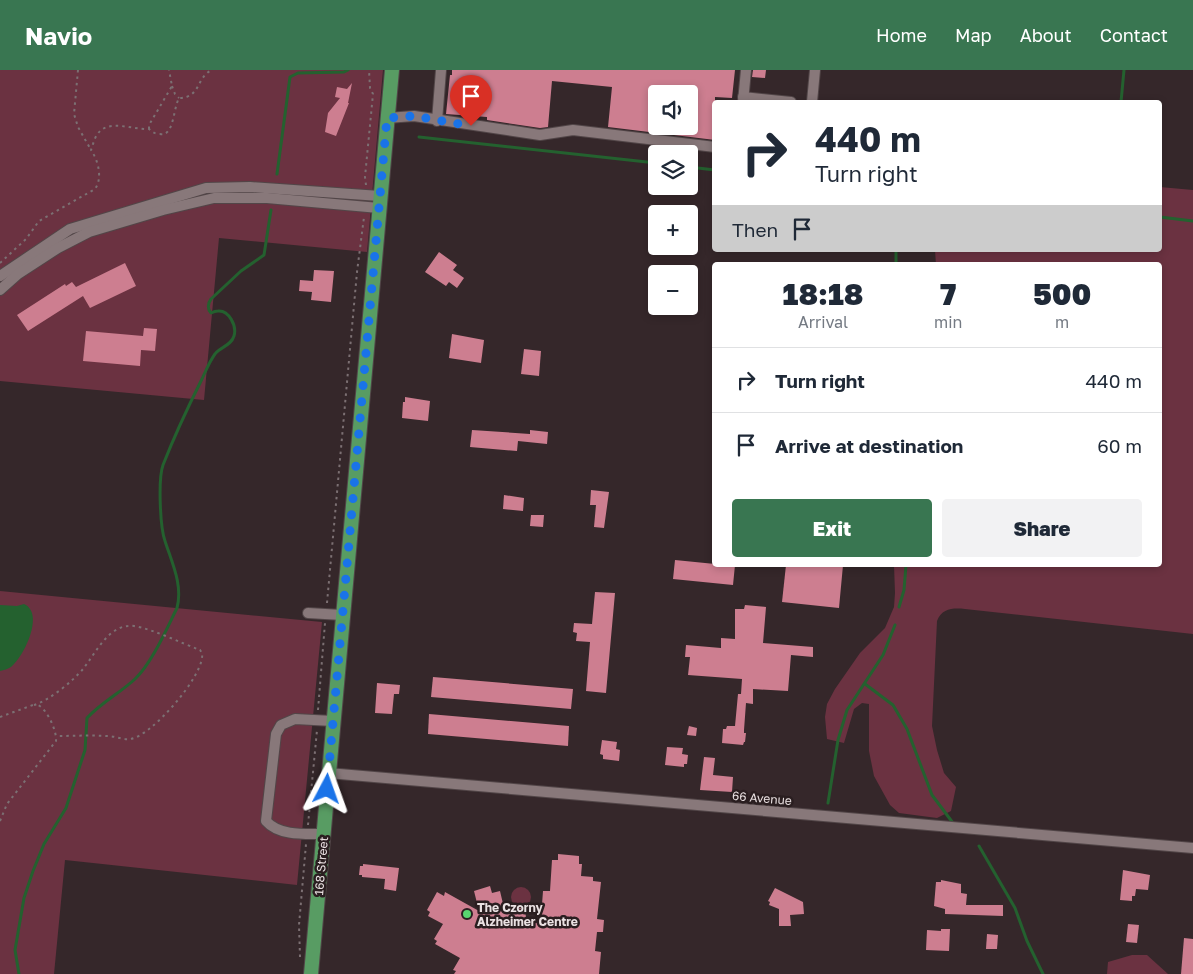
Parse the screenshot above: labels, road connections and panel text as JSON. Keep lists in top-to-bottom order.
{
  "streets": {
    "main road": ["168 Street"],
    "street": ["66 Avenue"]
  },
  "crossings": [
    ["66 Avenue", "168 Street"]
  ],
  "places": ["The Czorny Alzheimer Centre"],
  "page": {
    "header": "Navio",
    "nav": [
      "Home",
      "Map",
      "About",
      "Contact"
    ],
    "map_buttons": ["+", "−"],
    "turn": ["440 m", "Turn right"],
    "then": "Then",
    "eta": [
      "18:18",
      "Arrival",
      "7",
      "min",
      "500",
      "m"
    ],
    "list": [
      {
        "name": "Turn right",
        "value": "440 m"
      },
      {
        "name": "Arrive at destination",
        "value": "60 m"
      }
    ],
    "buttons": ["Exit", "Share"]
  }
}
